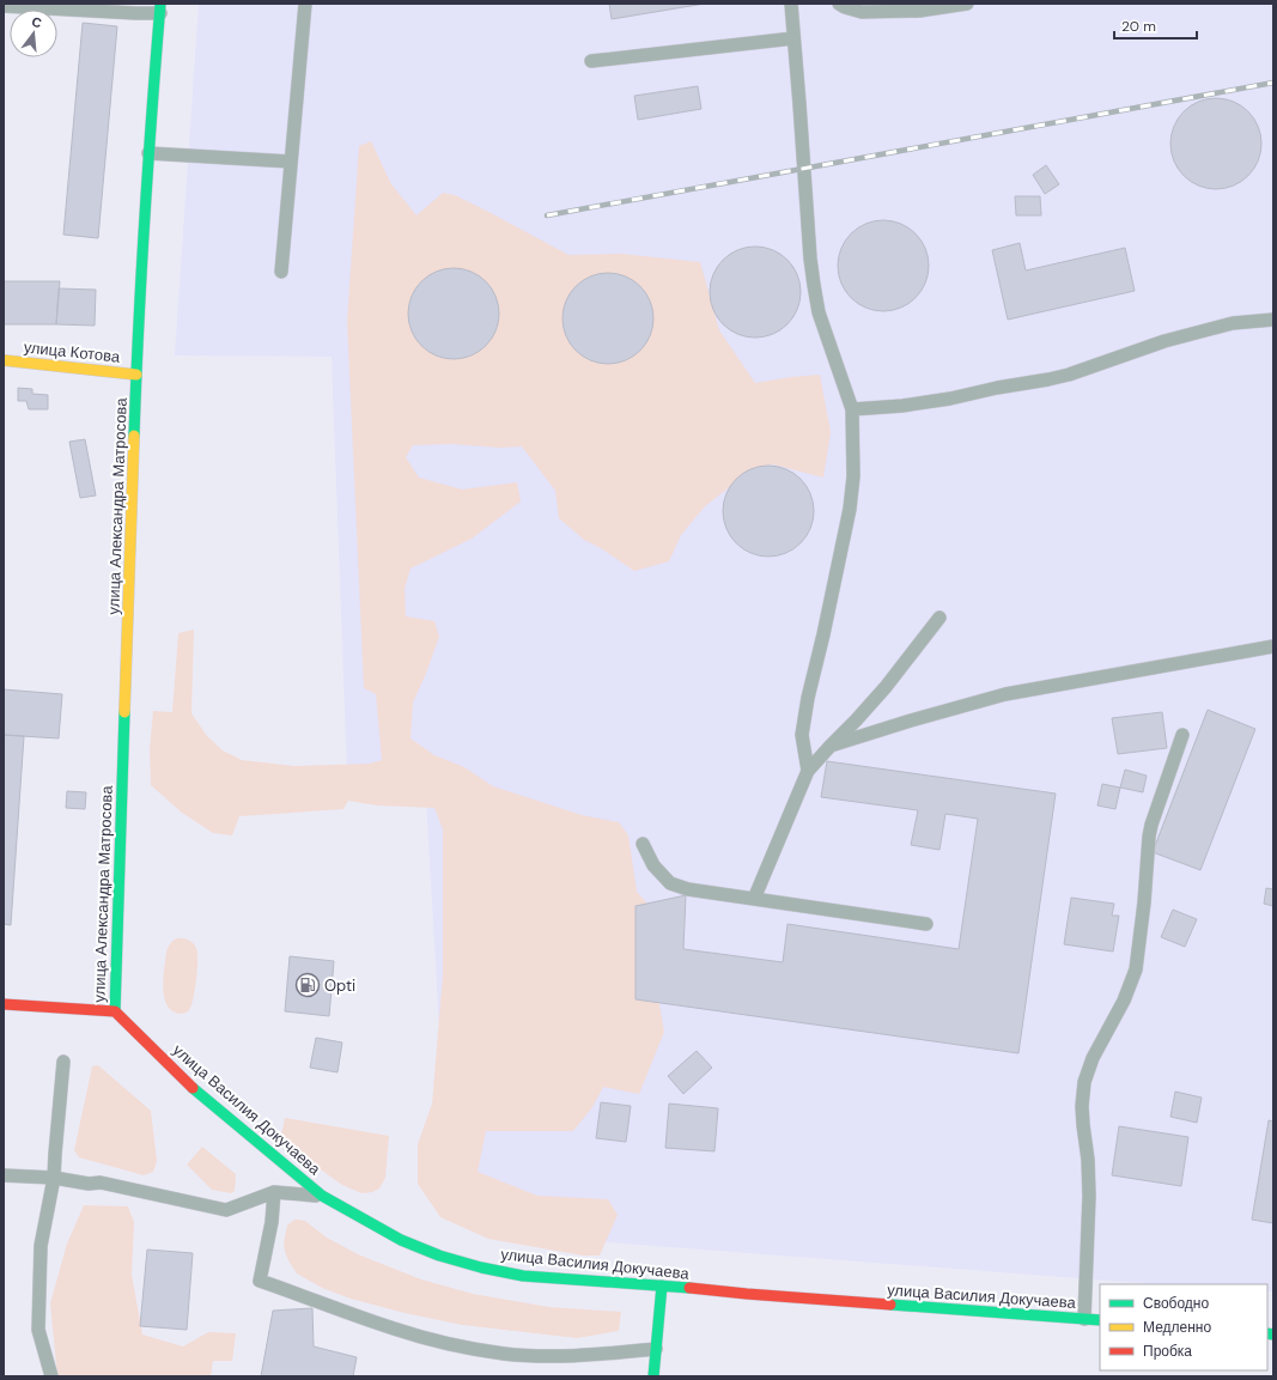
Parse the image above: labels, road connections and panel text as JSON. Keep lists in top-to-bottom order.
{
  "streets": {
    "street": ["улица Котова", "улица Александра Матросова", "улица Василия Докучаева"]
  },
  "crossings": [
    ["улица Котова", "улица Александра Матросова"],
    ["улица Александра Матросова", "улица Василия Докучаева"]
  ],
  "places": {
    "fuel station": ["Opti"]
  },
  "legend": ["Свободно", "Медленно", "Пробка"],
  "scale_bar": "20 m",
  "north": "top"
}
